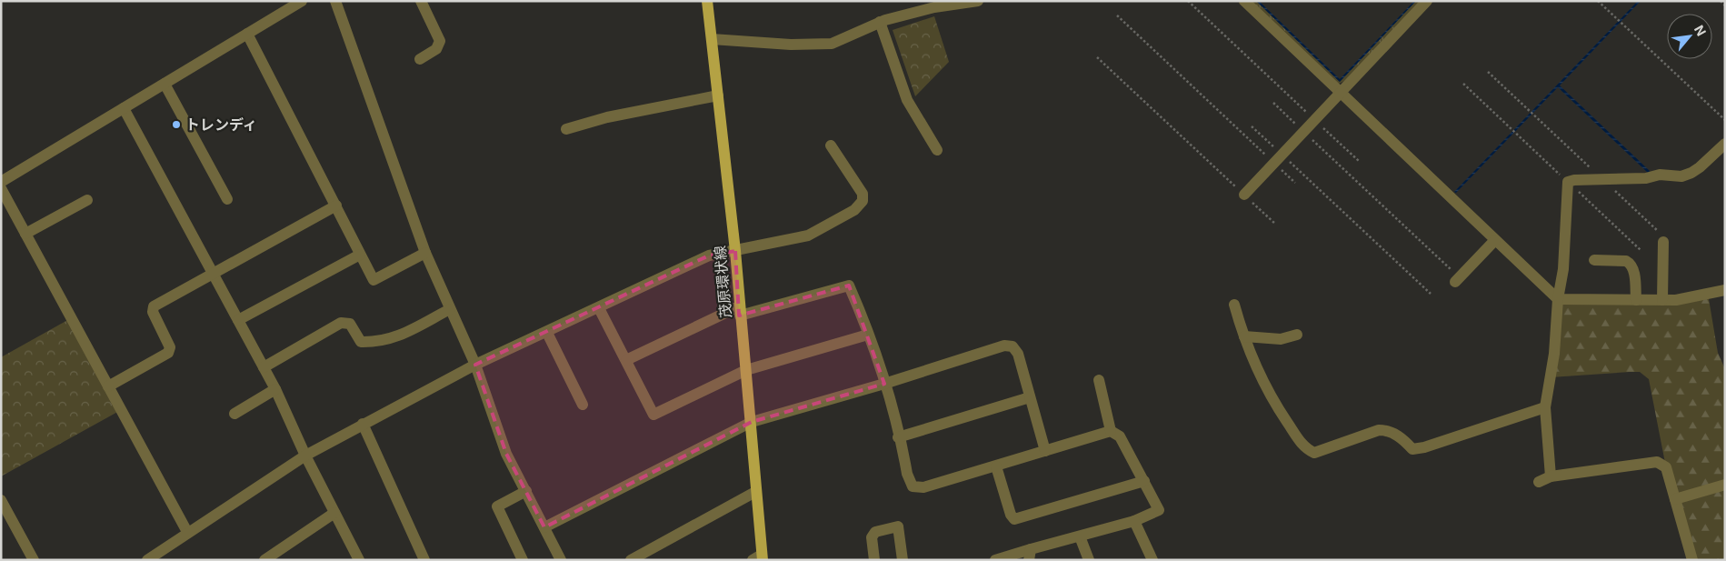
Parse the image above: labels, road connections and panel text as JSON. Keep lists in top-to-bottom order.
{
  "streets": {
    "main road": ["茂原環状線"]
  },
  "places": ["トレンディ"],
  "north": "top right"
}
